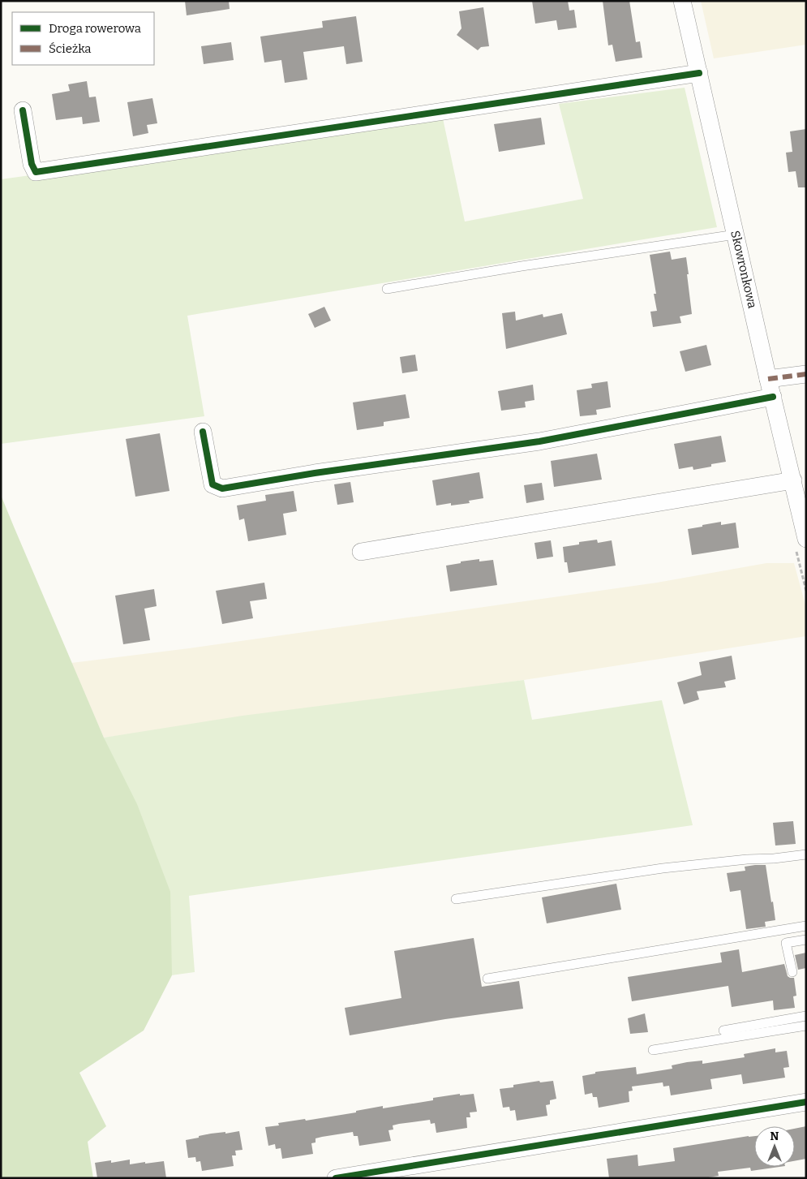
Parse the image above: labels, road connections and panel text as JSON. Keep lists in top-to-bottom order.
{
  "streets": {
    "street": ["Skowronkowa"]
  },
  "legend": ["Droga rowerowa", "Ścieżka"],
  "north": "top"
}
